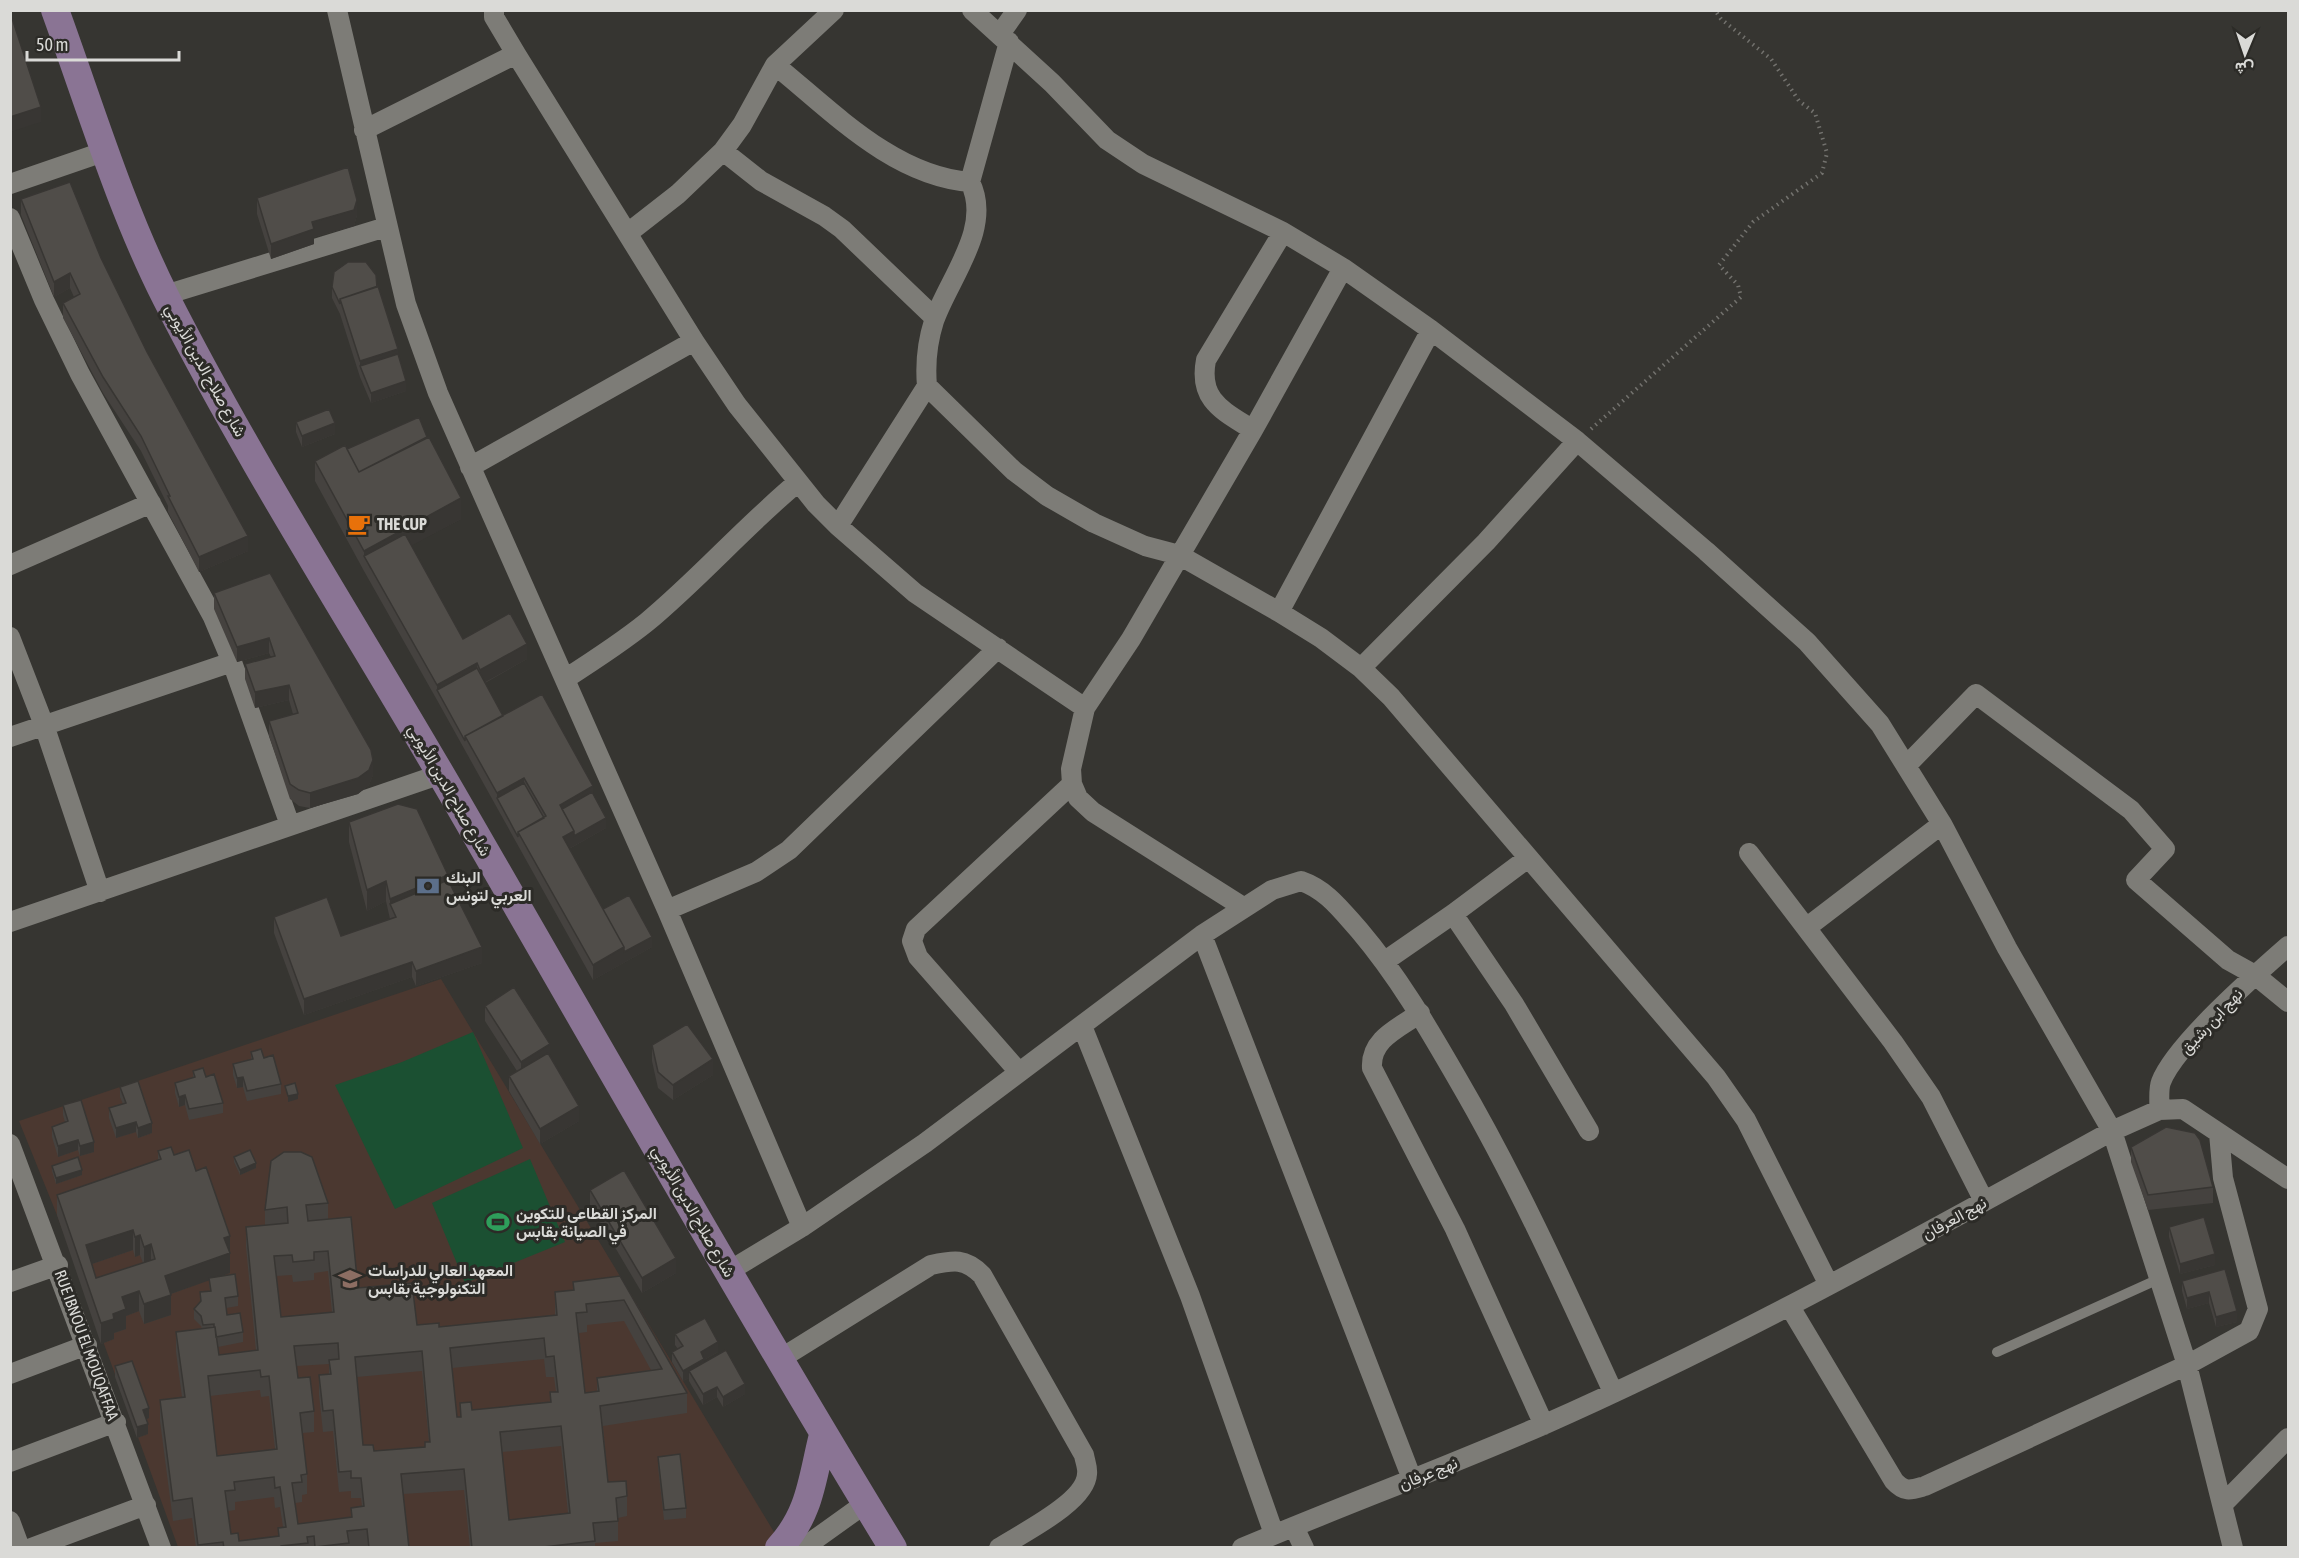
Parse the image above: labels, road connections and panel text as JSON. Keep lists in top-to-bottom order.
{
  "streets": {
    "main road": ["شارع صلاح الدين الأيوبي"],
    "street": [
      "نهج ابن رشيق",
      "نهج العرفان",
      "RUE IBNOU EL MOUQAFFAA",
      "نهج عرفان"
    ]
  },
  "crossings": [
    ["نهج ابن رشيق", "نهج العرفان"],
    ["نهج العرفان", "نهج عرفان"]
  ],
  "places": {
    "cafe": ["THE CUP"],
    "bank": ["البنك العربي لتونس"],
    "sports": ["المركز القطاعى للتكوين في الصيانة بقابس"],
    "school or university": ["المعهد العالي للدراسات التكنولوجية بقابس"]
  },
  "scale_bar": "50 m",
  "north": "bottom"
}
